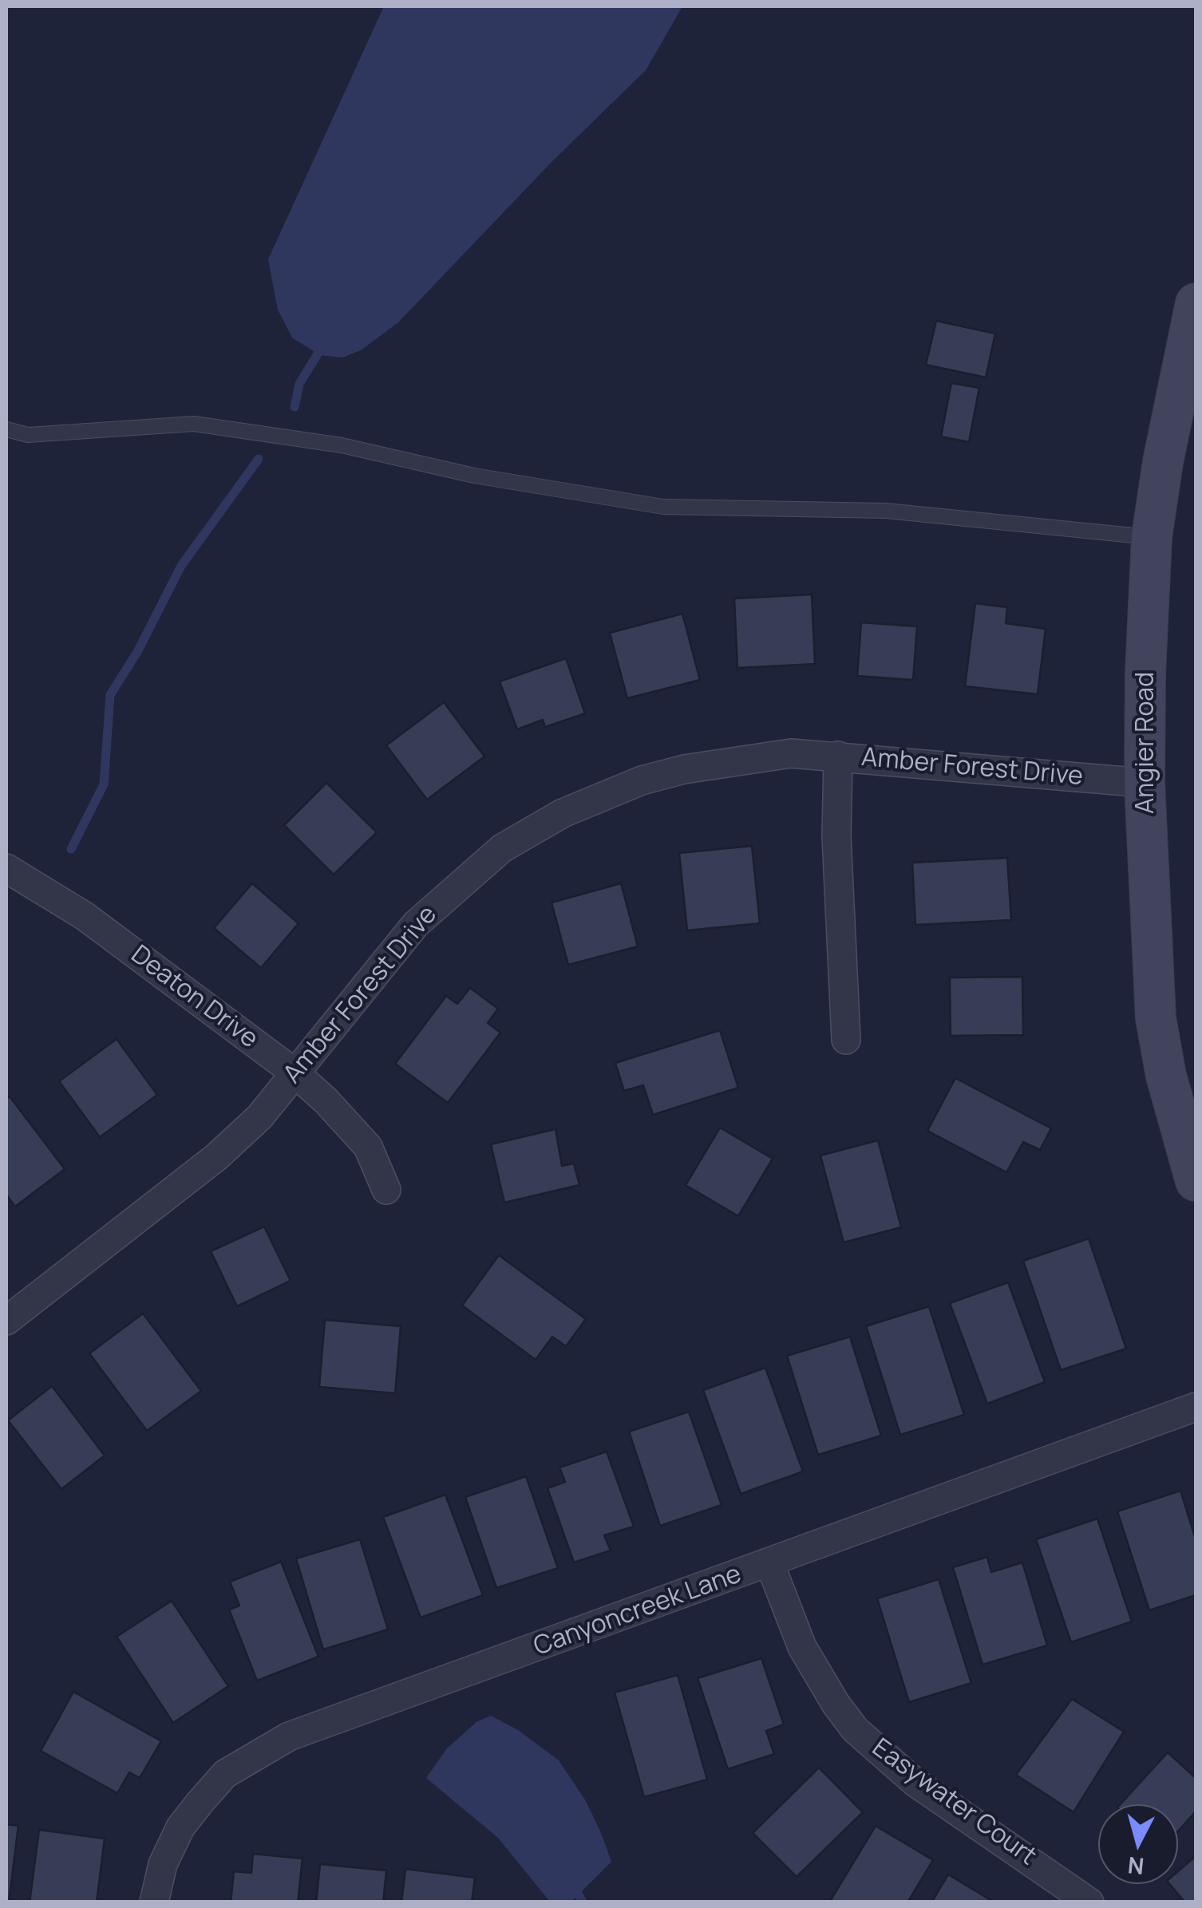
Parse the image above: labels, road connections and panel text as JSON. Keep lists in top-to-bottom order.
{
  "streets": {
    "street": [
      "Angier Road",
      "Amber Forest Drive",
      "Deaton Drive",
      "Canyoncreek Lane",
      "Easywater Court"
    ]
  },
  "crossings": [
    ["Angier Road", "Amber Forest Drive"],
    ["Amber Forest Drive", "Deaton Drive"],
    ["Canyoncreek Lane", "Easywater Court"]
  ],
  "north": "bottom"
}
